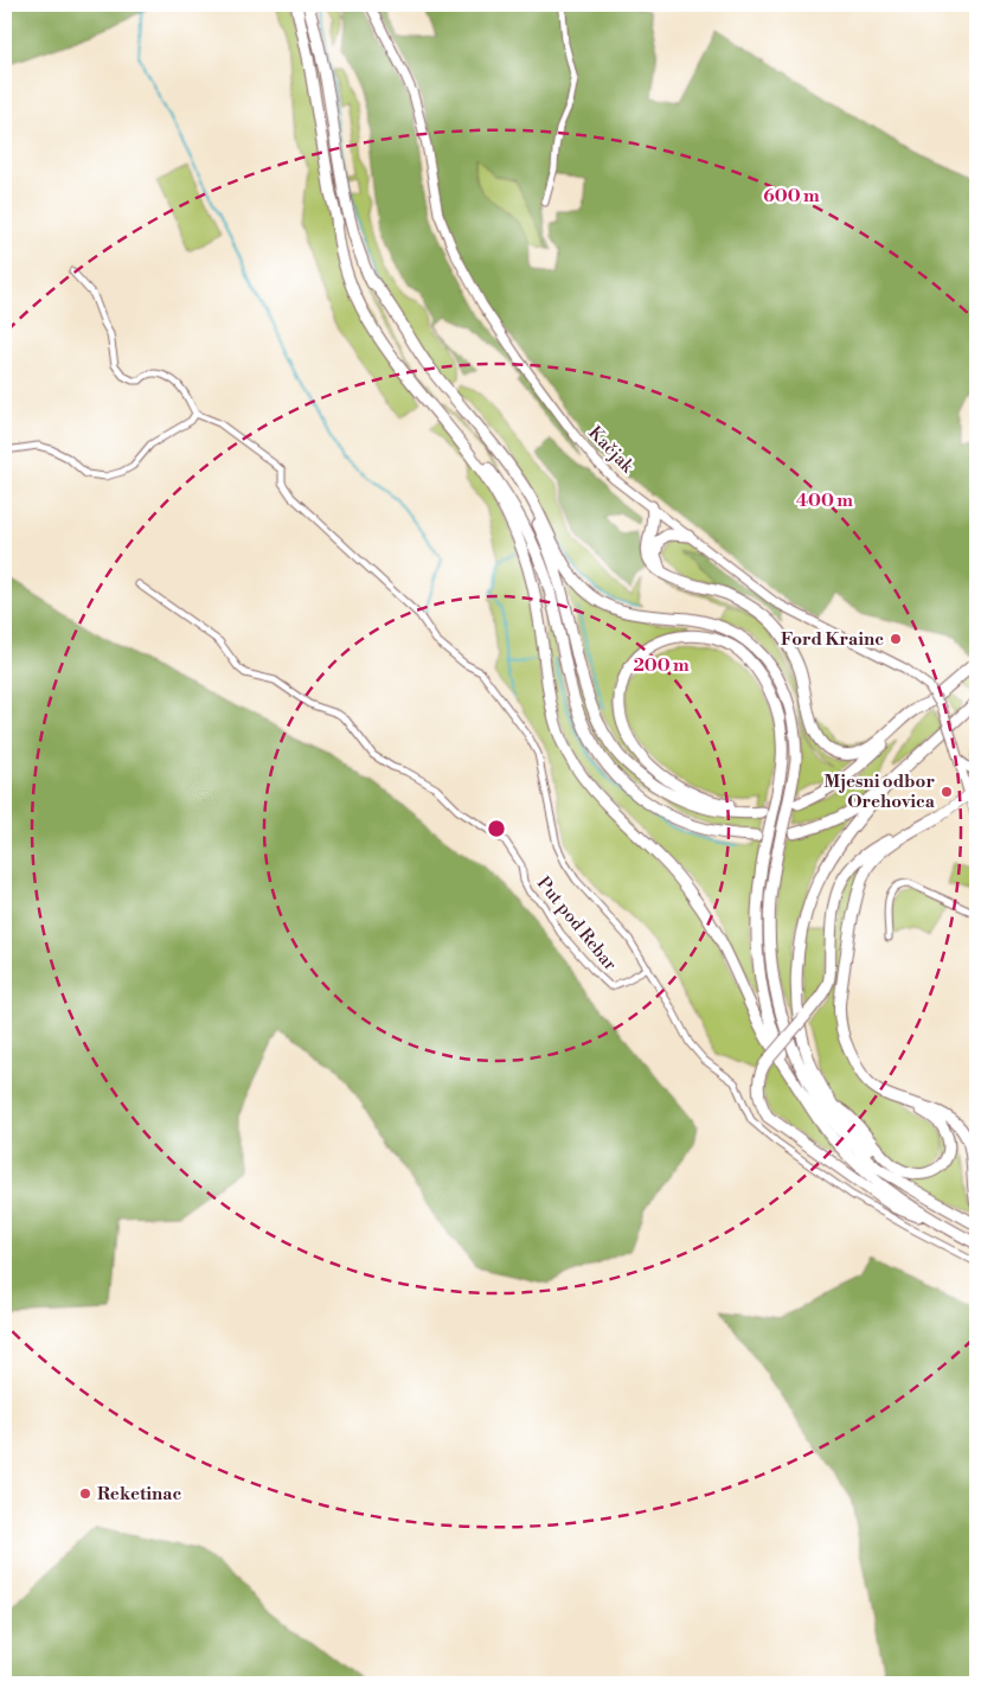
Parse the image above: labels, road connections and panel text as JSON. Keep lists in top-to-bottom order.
{
  "streets": {
    "main road": ["Kačjak"],
    "street": ["Put pod Rebar"]
  },
  "places": ["Ford Krainc", "Mjesni odbor Orehovica", "Reketinac"],
  "rings": ["600 m", "400 m", "200 m"]
}
